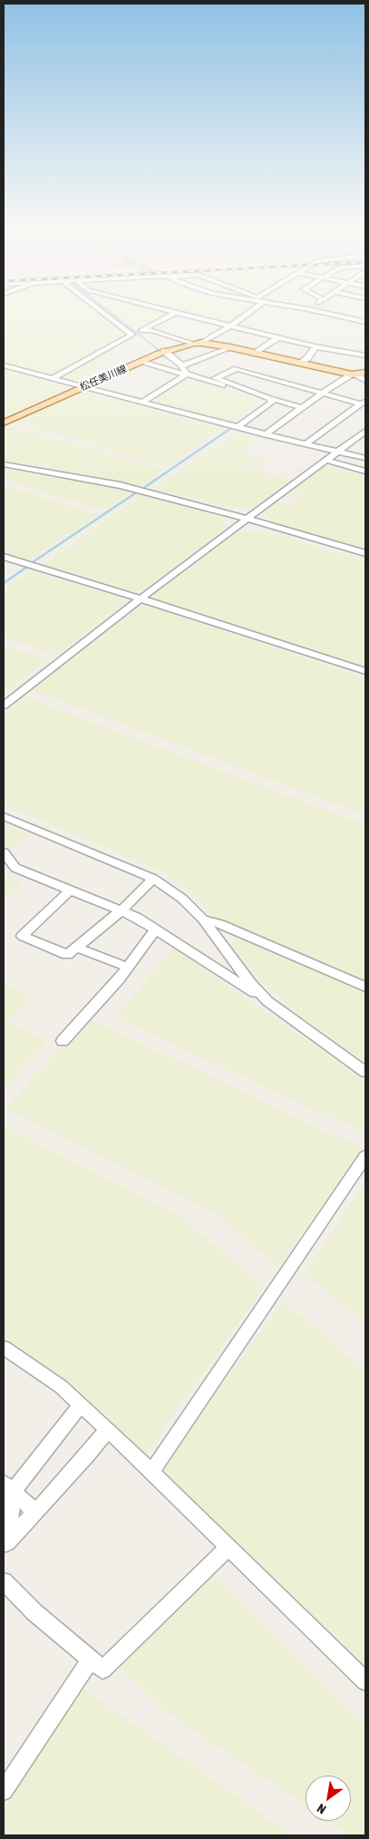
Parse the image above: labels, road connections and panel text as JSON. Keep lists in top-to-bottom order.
{
  "streets": {
    "main road": ["松任美川線"]
  },
  "north": "bottom left"
}
